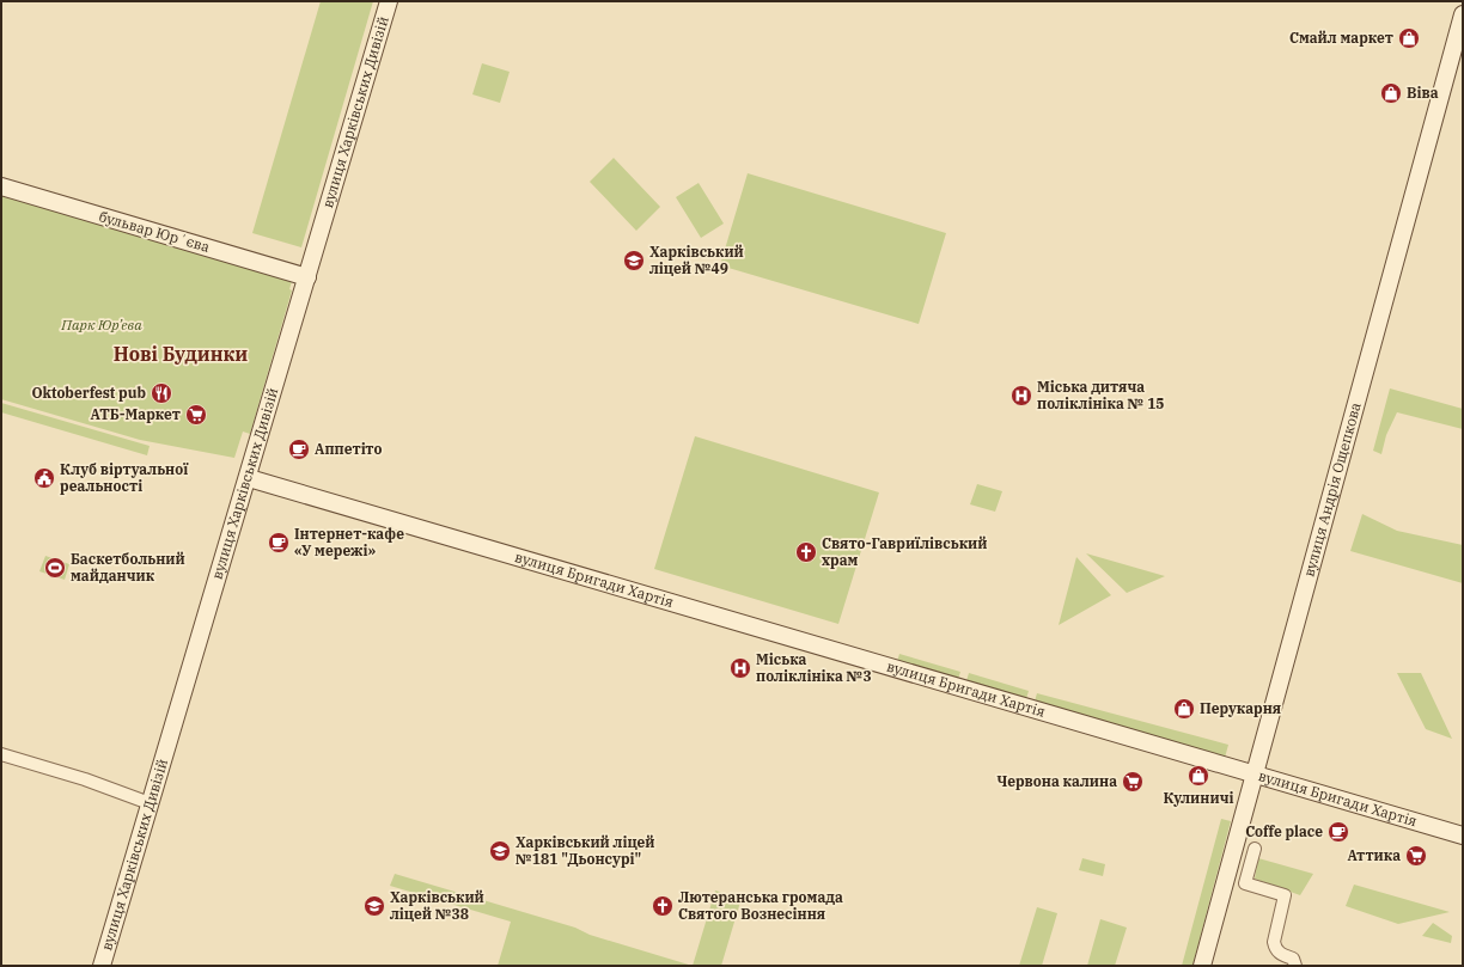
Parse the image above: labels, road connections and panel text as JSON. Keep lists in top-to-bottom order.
{
  "streets": {
    "street": [
      "вулиця Харківських Дивізій",
      "бульвар Юрʼєва",
      "вулиця Андрія Ощепкова",
      "вулиця Бригади Хартія"
    ]
  },
  "crossings": [
    ["вулиця Харківських Дивізій", "бульвар Юрʼєва"],
    ["вулиця Харківських Дивізій", "вулиця Бригади Хартія"],
    ["вулиця Андрія Ощепкова", "вулиця Бригади Хартія"]
  ],
  "districts": ["Нові Будинки"],
  "parks": ["Парк Юр’єва"],
  "places": {
    "shop": [
      "Смайл маркет",
      "Віва",
      "Перукарня",
      "Кулиничі"
    ],
    "school or university": ["Харківський ліцей №49", "Харківський ліцей №181 \"Дьонсурі\"", "Харківський ліцей №38"],
    "restaurant": ["Oktoberfest pub"],
    "hospital": ["Міська дитяча поліклініка № 15", "Міська поліклініка №3"],
    "supermarket": ["АТБ-Маркет", "Червона калина", "Аттика"],
    "cafe": ["Аппетіто", "Інтернет-кафе «У мережі»", "Coffe place"],
    "public building": ["Клуб віртуальної реальності"],
    "church": ["Свято-Гавриїлівський храм", "Лютеранська громада Святого Вознесіння"],
    "sports": ["Баскетбольний майданчик"]
  }
}
